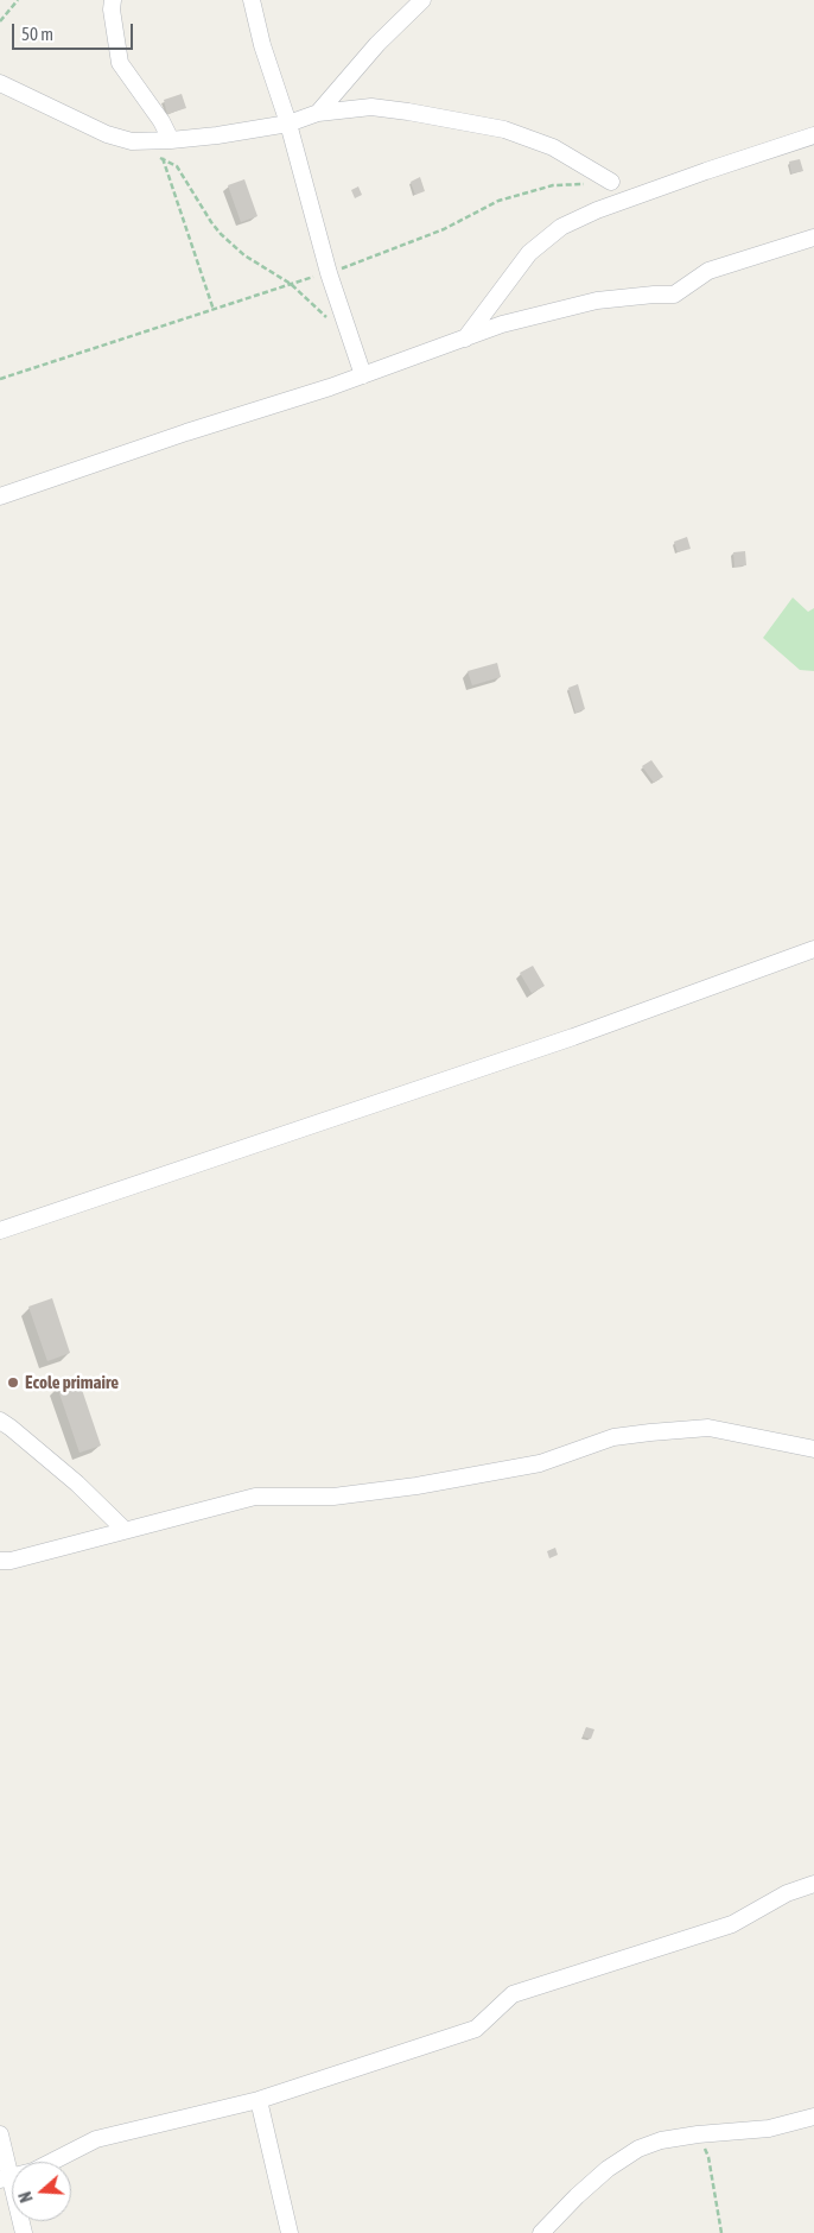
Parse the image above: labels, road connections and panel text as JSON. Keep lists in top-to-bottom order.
{
  "places": ["Ecole primaire"],
  "scale_bar": "50 m",
  "north": "left"
}
